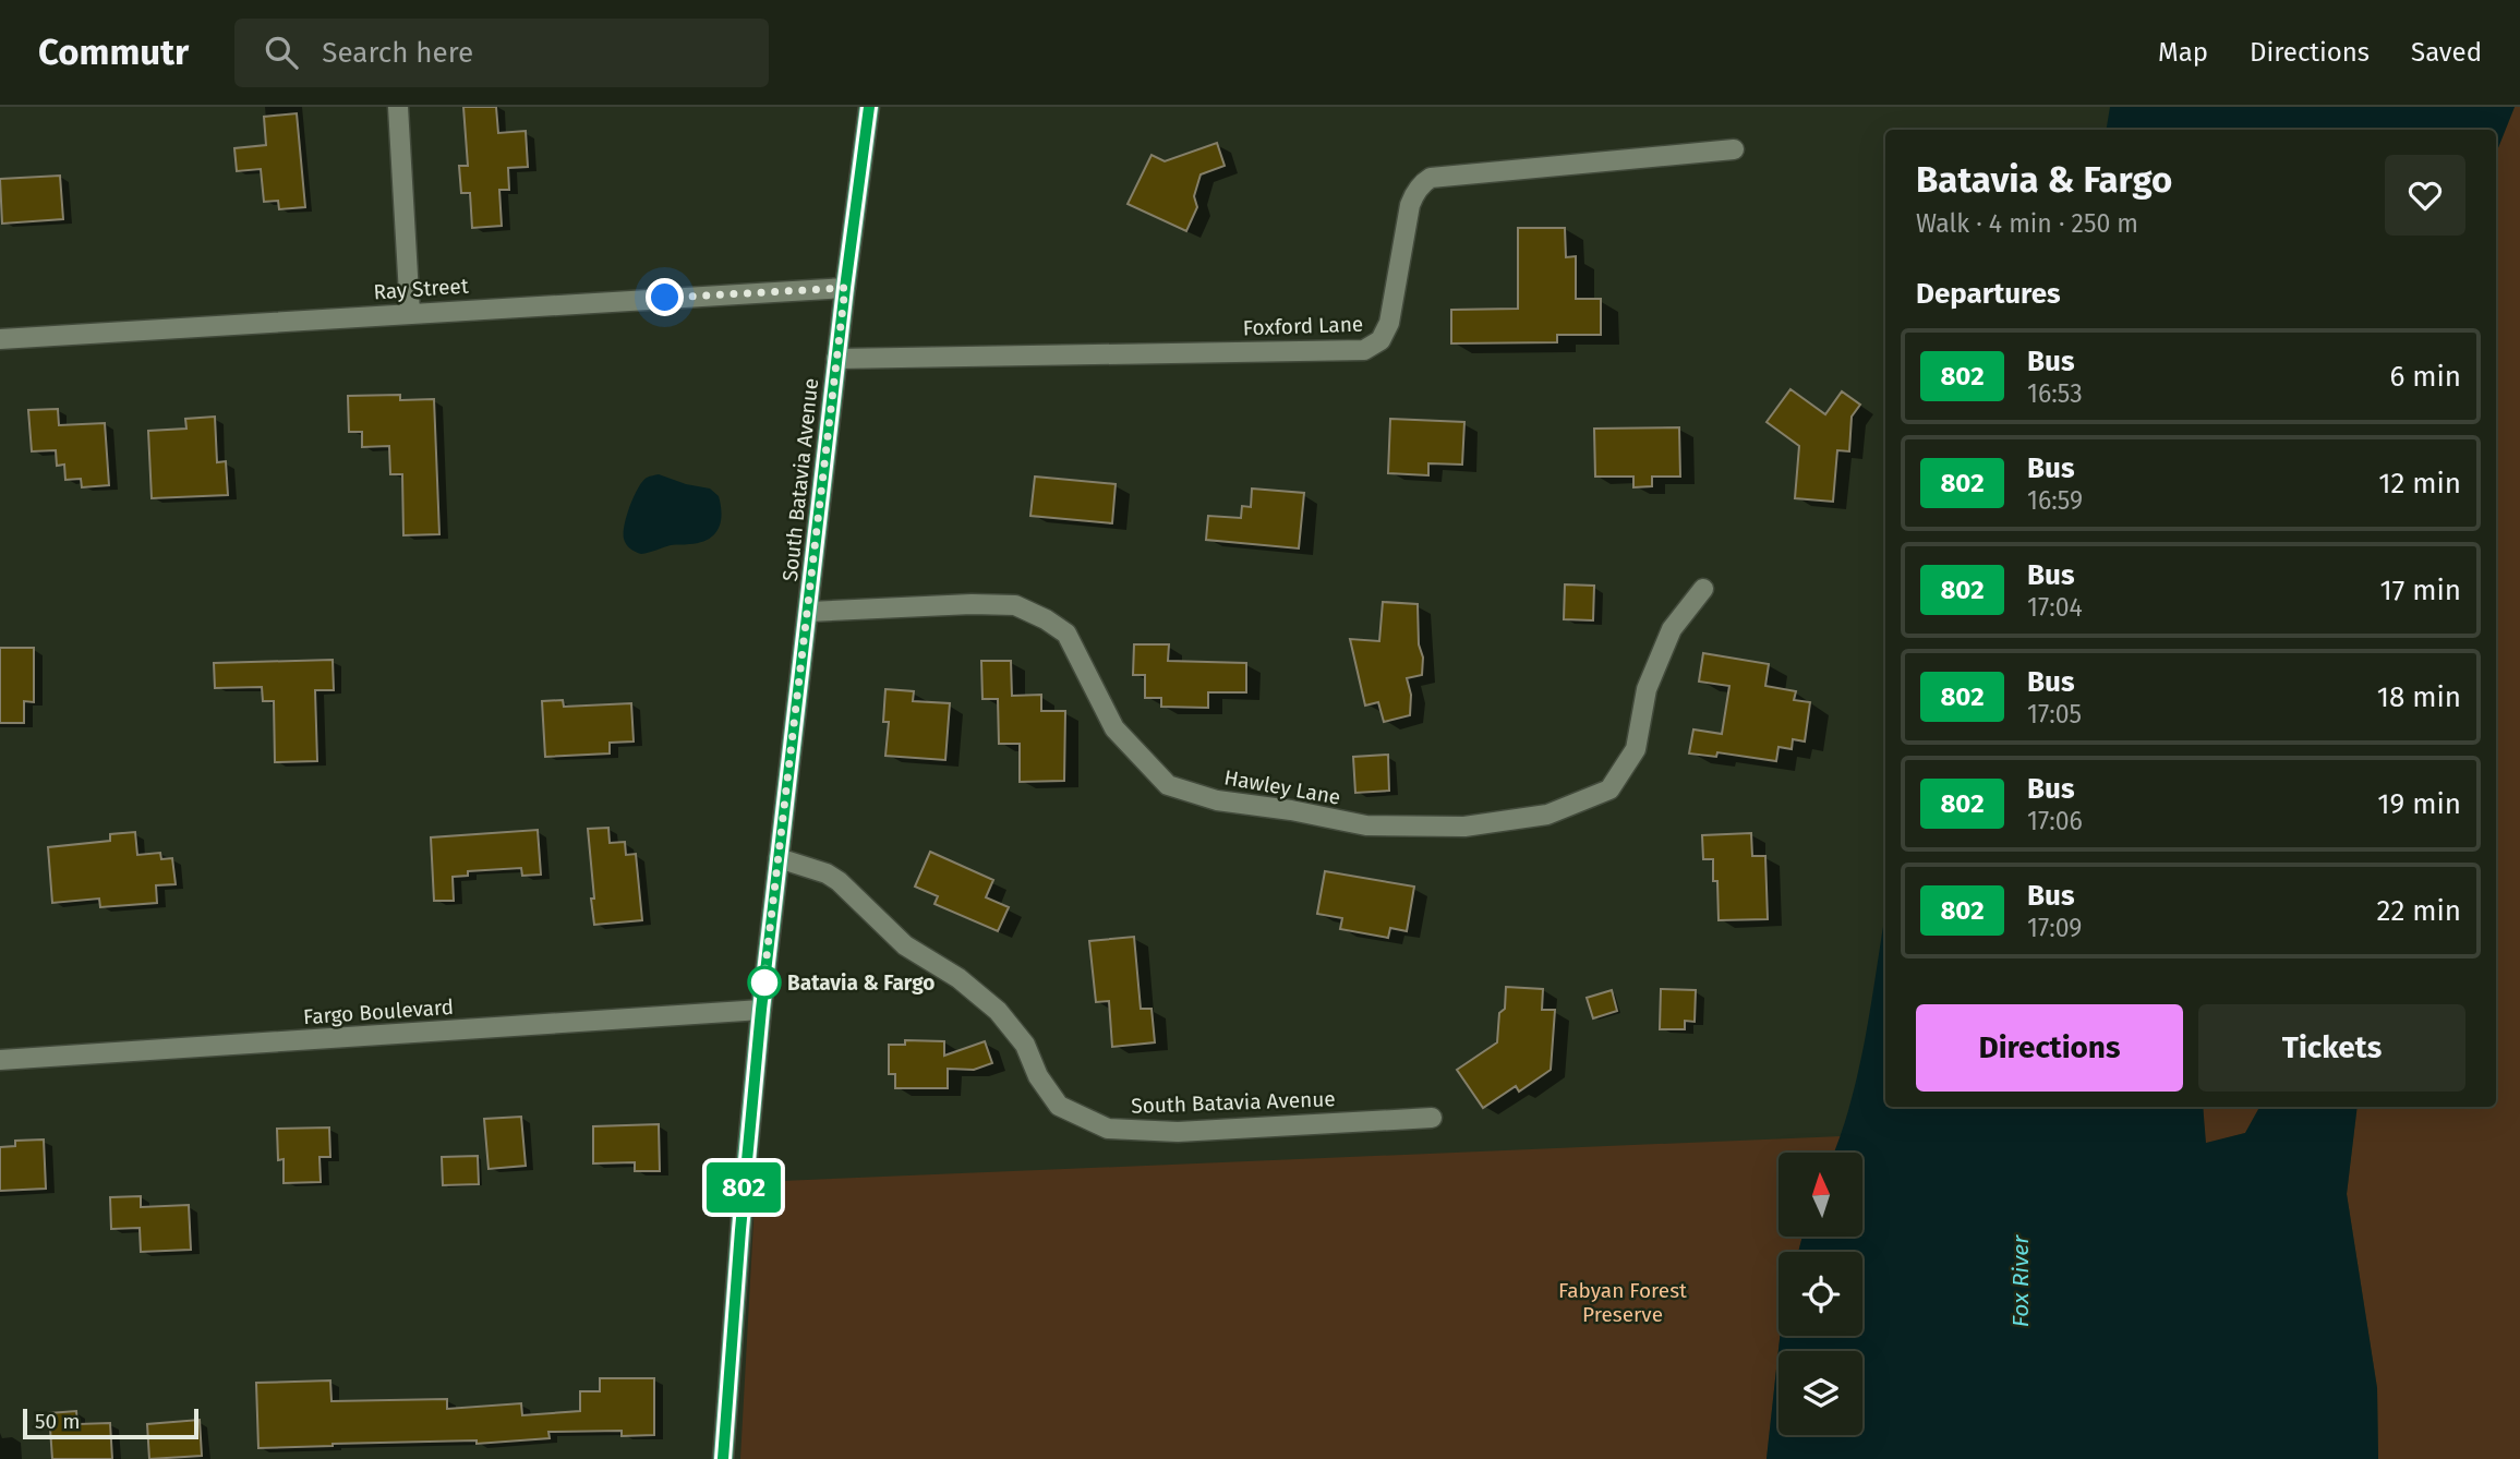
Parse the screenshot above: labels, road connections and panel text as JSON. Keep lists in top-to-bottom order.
{
  "streets": {
    "main road": ["South Batavia Avenue"],
    "street": [
      "Ray Street",
      "Foxford Lane",
      "Hawley Lane",
      "Fargo Boulevard"
    ]
  },
  "crossings": [
    ["Ray Street", "South Batavia Avenue"],
    ["Foxford Lane", "South Batavia Avenue"],
    ["South Batavia Avenue", "Hawley Lane"],
    ["South Batavia Avenue", "Fargo Boulevard"]
  ],
  "water": ["Fox River"],
  "parks": ["Fabyan Forest Preserve"],
  "places": ["Batavia & Fargo"],
  "lines": ["bus line 802"],
  "scale_bar": "50 m",
  "north": "top",
  "page": {
    "header": "Commutr",
    "search": "Search here",
    "nav": ["Map", "Directions", "Saved"],
    "on_map": "802",
    "heading": [
      ["Batavia & Fargo", "Walk · 4 min · 250 m"],
      "Departures"
    ],
    "list": [
      {
        "mark": "802",
        "name": "Bus",
        "note": "16:53",
        "value": "6 min"
      },
      {
        "mark": "802",
        "name": "Bus",
        "note": "16:59",
        "value": "12 min"
      },
      {
        "mark": "802",
        "name": "Bus",
        "note": "17:04",
        "value": "17 min"
      },
      {
        "mark": "802",
        "name": "Bus",
        "note": "17:05",
        "value": "18 min"
      },
      {
        "mark": "802",
        "name": "Bus",
        "note": "17:06",
        "value": "19 min"
      },
      {
        "mark": "802",
        "name": "Bus",
        "note": "17:09",
        "value": "22 min"
      }
    ],
    "buttons": ["Directions", "Tickets"],
    "scale": "50 m"
  }
}
